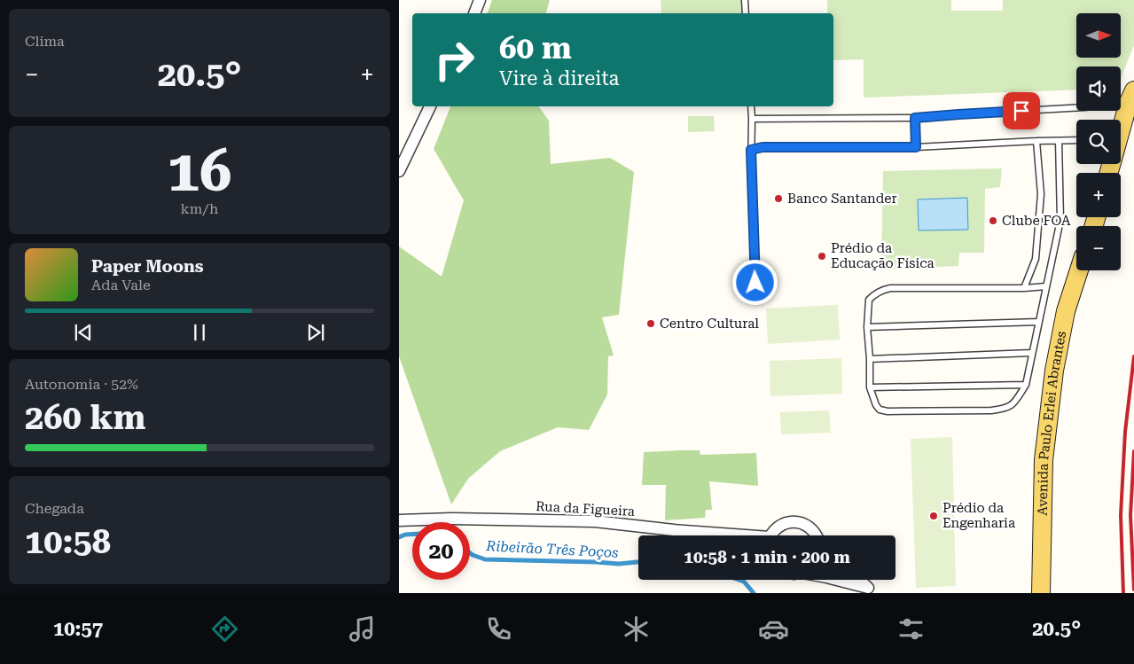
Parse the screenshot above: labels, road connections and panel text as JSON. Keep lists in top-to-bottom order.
{
  "streets": {
    "main road": ["Avenida Paulo Erlei Abrantes"],
    "street": ["Rua da Figueira"]
  },
  "water": ["Ribeirão Três Poços"],
  "places": [
    "Banco Santander",
    "Clube FOA",
    "Prédio da Educação Física",
    "Centro Cultural",
    "Prédio da Engenharia"
  ],
  "north": "right",
  "page": {
    "tile": [
      "Clima",
      ["16", "km/h"],
      ["Autonomia · 52%", "260 km"],
      ["Chegada", "10:58"]
    ],
    "map_buttons": ["+", "−"],
    "turn": ["60 m", "Vire à direita"],
    "heat": ["−", "20.5°", "+"],
    "song": ["Paper Moons", "Ada Vale"],
    "limit": "20",
    "trip": "10:58 · 1 min · 200 m",
    "tabs": ["10:57", "20.5°"]
  }
}
